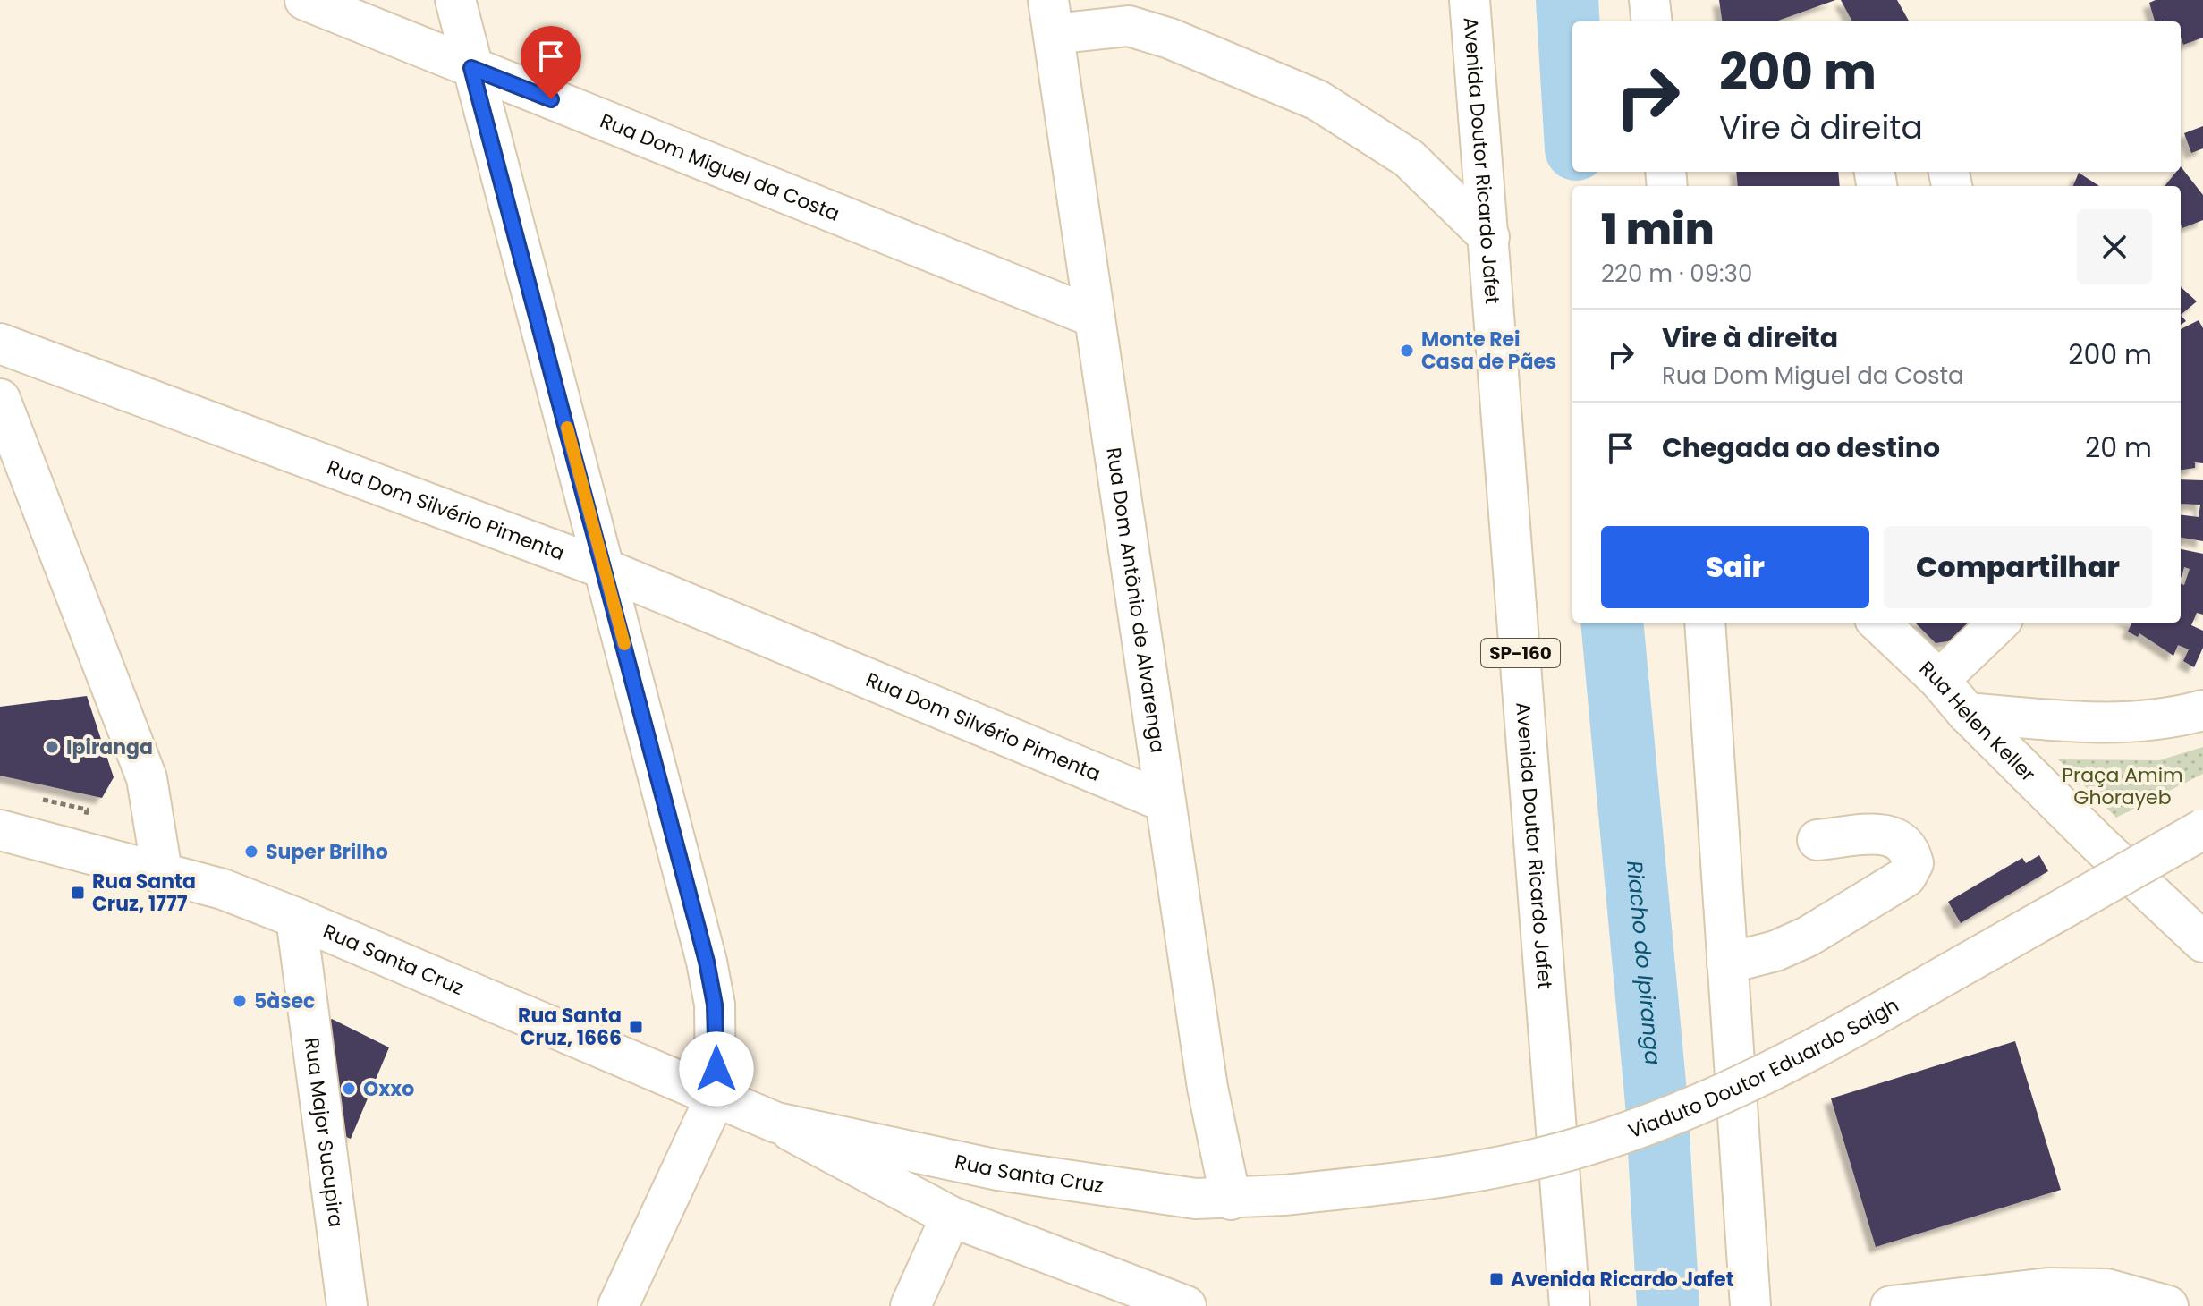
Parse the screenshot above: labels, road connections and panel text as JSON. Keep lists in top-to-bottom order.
{
  "streets": {
    "street": [
      "Avenida Doutor Ricardo Jafet",
      "Rua Dom Miguel da Costa",
      "Rua Dom Silvério Pimenta",
      "Rua Dom Antônio de Alvarenga",
      "SP-160",
      "Rua Helen Keller",
      "Rua Santa Cruz",
      "Viaduto Doutor Eduardo Saigh",
      "Rua Major Sucupira"
    ]
  },
  "crossings": [
    ["Rua Dom Miguel da Costa", "Rua Dom Antônio de Alvarenga"],
    ["Rua Dom Silvério Pimenta", "Rua Dom Antônio de Alvarenga"],
    ["Rua Dom Antônio de Alvarenga", "Rua Santa Cruz"],
    ["Rua Santa Cruz", "Viaduto Doutor Eduardo Saigh"],
    ["Rua Santa Cruz", "Rua Major Sucupira"]
  ],
  "water": ["Riacho do Ipiranga"],
  "parks": ["Praça Amim Ghorayeb"],
  "places": {
    "other": [
      "Monte Rei Casa de Pães",
      "Ipiranga",
      "Super Brilho",
      "5àsec",
      "Oxxo"
    ],
    "transit": ["Rua Santa Cruz, 1777", "Rua Santa Cruz, 1666", "Avenida Ricardo Jafet"]
  },
  "page": {
    "turn": ["200 m", "Vire à direita"],
    "heading": ["1 min", "220 m · 09:30"],
    "list": [
      {
        "name": "Vire à direita",
        "note": "Rua Dom Miguel da Costa",
        "value": "200 m"
      },
      {
        "name": "Chegada ao destino",
        "value": "20 m"
      }
    ],
    "buttons": ["Sair", "Compartilhar"]
  }
}
